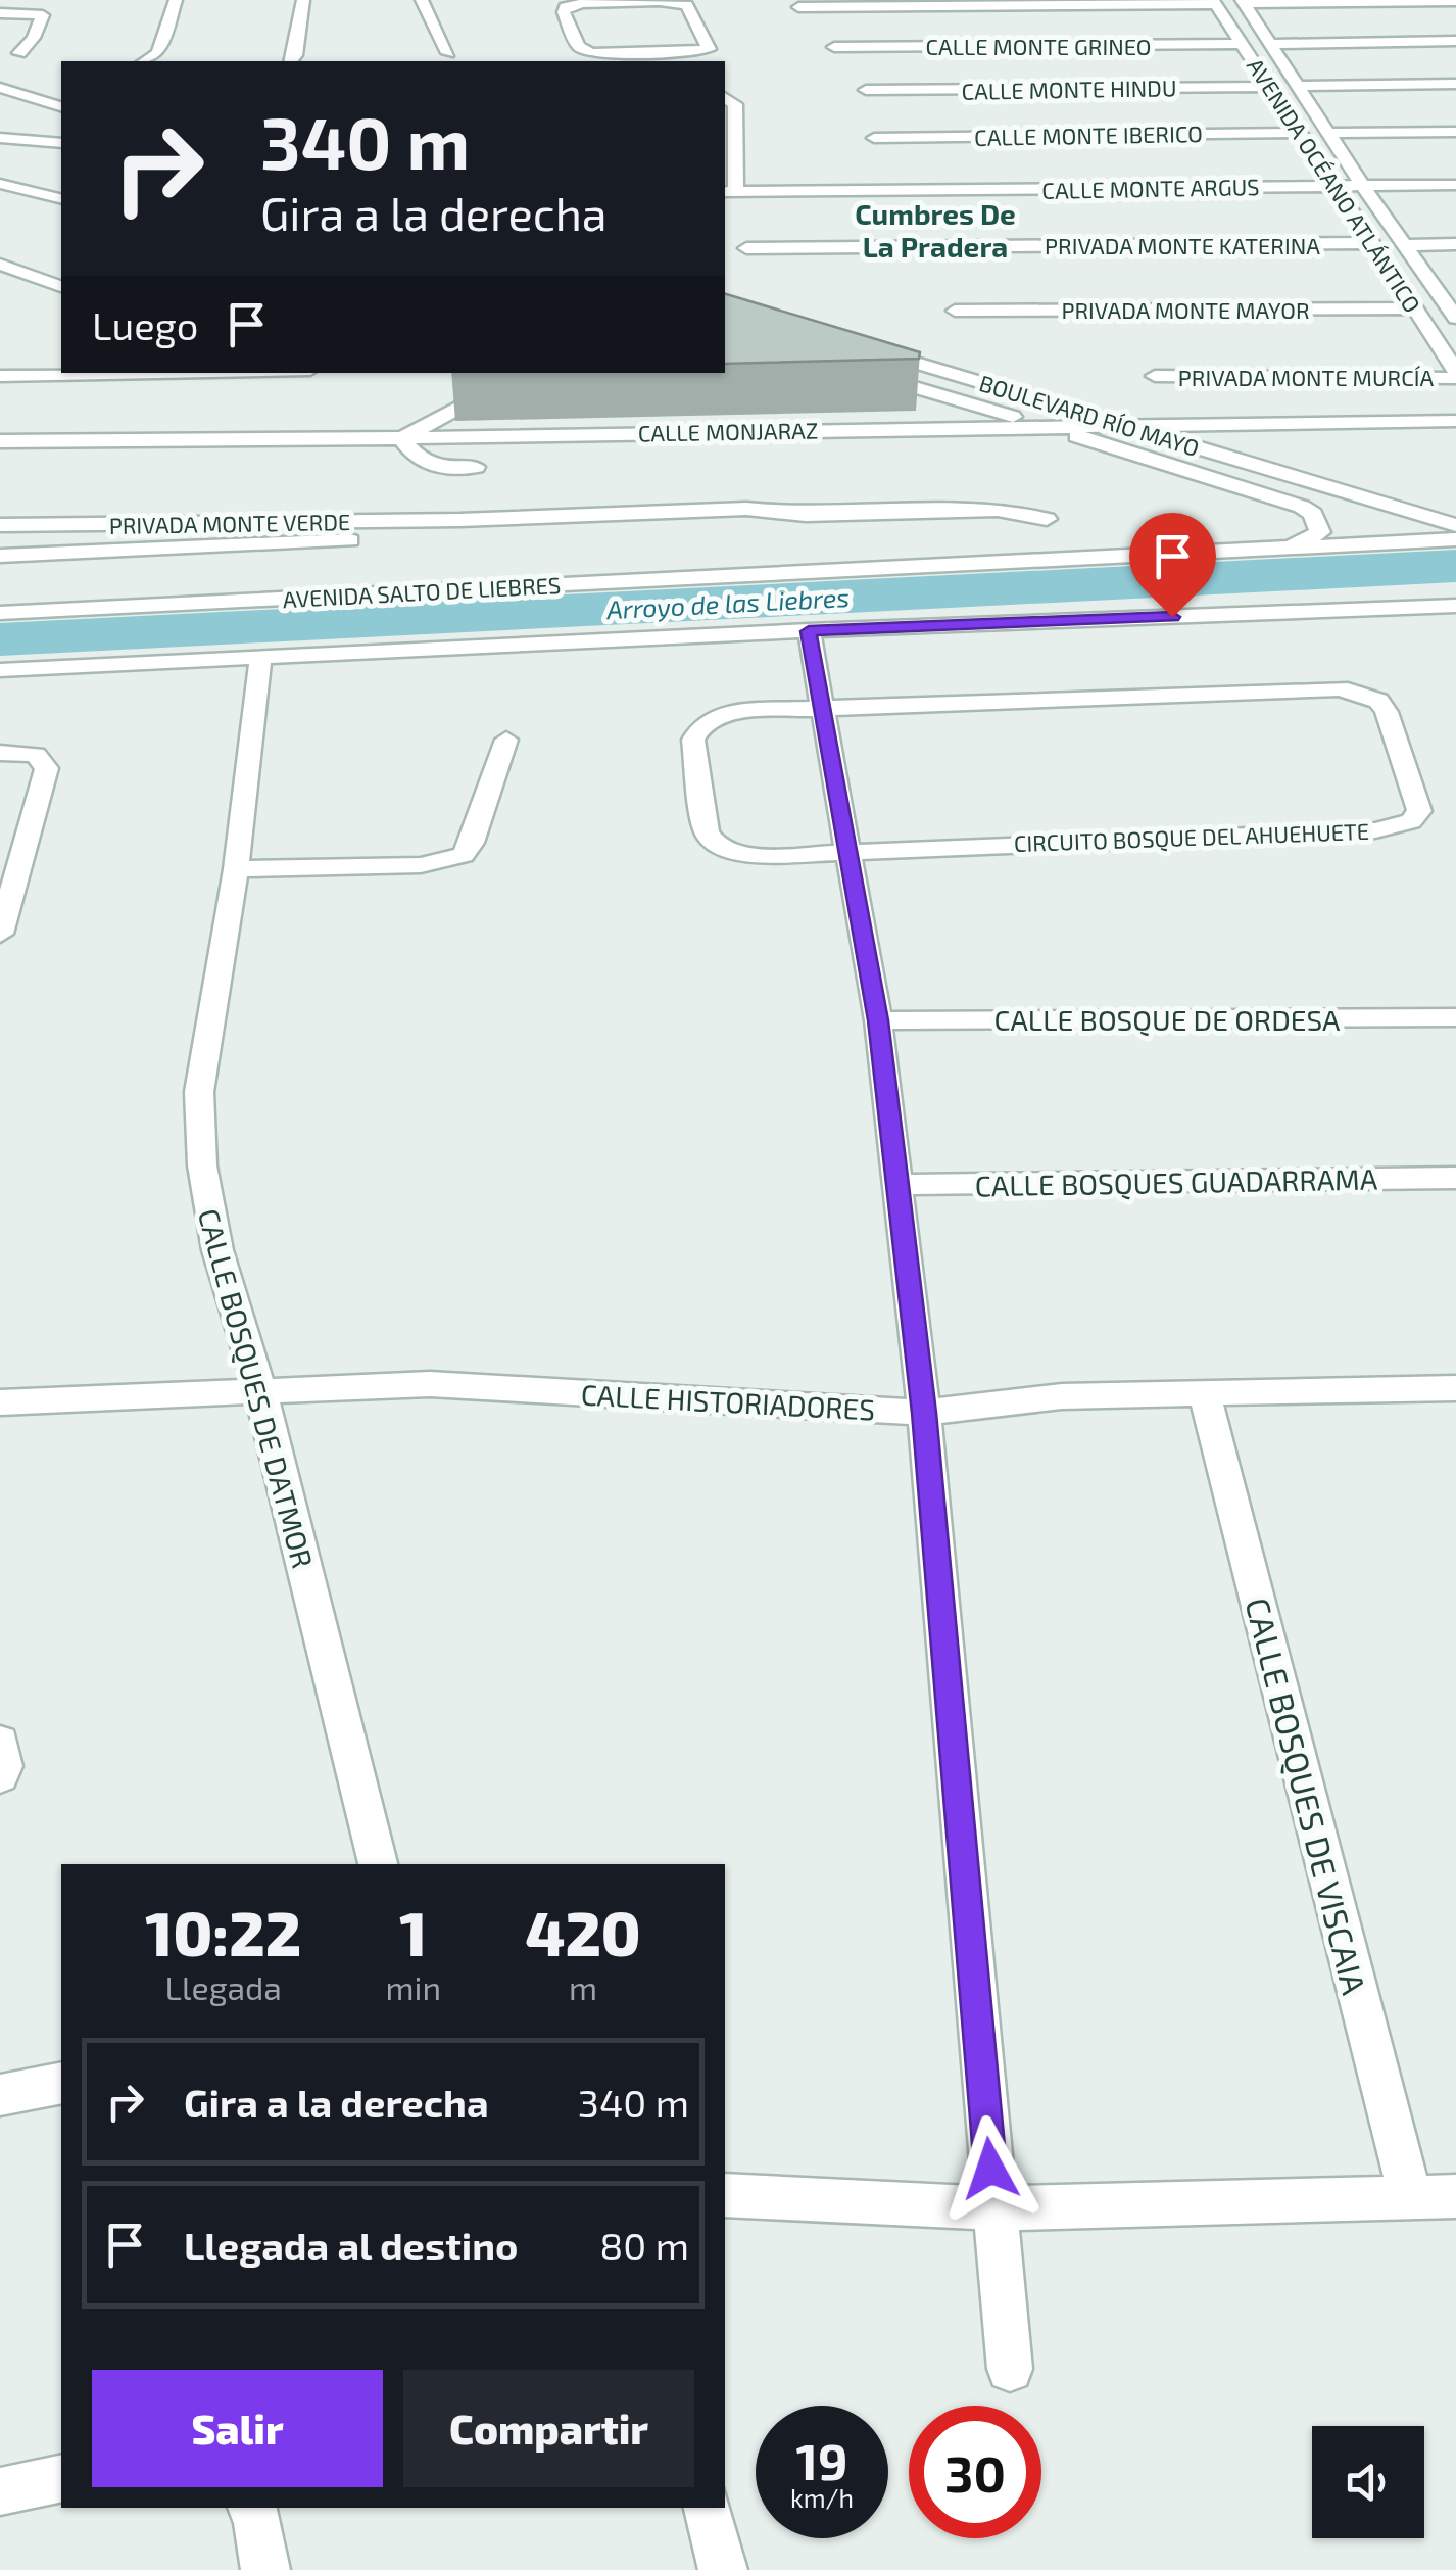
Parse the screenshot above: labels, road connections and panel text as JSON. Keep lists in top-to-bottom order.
{
  "streets": {
    "street": [
      "CALLE MONTE GRINEO",
      "CALLE MONTE HINDU",
      "CALLE MONTE IBERICO",
      "AVENIDA OCÉANO ATLÁNTICO",
      "CALLE MONTE ARGUS",
      "PRIVADA MONTE KATERINA",
      "PRIVADA MONTE MAYOR",
      "PRIVADA MONTE MURCÍA",
      "BOULEVARD RÍO MAYO",
      "CALLE MONJARAZ",
      "PRIVADA MONTE VERDE",
      "AVENIDA SALTO DE LIEBRES",
      "CIRCUITO BOSQUE DEL AHUEHUETE",
      "CALLE BOSQUE DE ORDESA",
      "CALLE BOSQUES GUADARRAMA",
      "CALLE BOSQUES DE DATMOR",
      "CALLE HISTORIADORES",
      "CALLE BOSQUES DE VISCAIA"
    ]
  },
  "crossings": [
    ["CALLE MONTE GRINEO", "AVENIDA OCÉANO ATLÁNTICO"],
    ["CALLE MONTE HINDU", "AVENIDA OCÉANO ATLÁNTICO"],
    ["CALLE MONTE IBERICO", "AVENIDA OCÉANO ATLÁNTICO"],
    ["AVENIDA OCÉANO ATLÁNTICO", "CALLE MONTE ARGUS"],
    ["AVENIDA OCÉANO ATLÁNTICO", "PRIVADA MONTE KATERINA"],
    ["AVENIDA OCÉANO ATLÁNTICO", "PRIVADA MONTE MAYOR"],
    ["AVENIDA OCÉANO ATLÁNTICO", "PRIVADA MONTE MURCÍA"],
    ["BOULEVARD RÍO MAYO", "CALLE MONJARAZ"],
    ["BOULEVARD RÍO MAYO", "AVENIDA SALTO DE LIEBRES"],
    ["CALLE BOSQUES DE DATMOR", "CALLE HISTORIADORES"],
    ["CALLE HISTORIADORES", "CALLE BOSQUES DE VISCAIA"]
  ],
  "districts": ["Cumbres De La Pradera"],
  "water": ["Arroyo de las Liebres"],
  "page": {
    "turn": ["340 m", "Gira a la derecha"],
    "then": "Luego",
    "eta": [
      "10:22",
      "Llegada",
      "1",
      "min",
      "420",
      "m"
    ],
    "list": [
      {
        "name": "Gira a la derecha",
        "value": "340 m"
      },
      {
        "name": "Llegada al destino",
        "value": "80 m"
      }
    ],
    "buttons": ["Salir", "Compartir"],
    "speed": "19 km/h",
    "limit": "30"
  }
}
